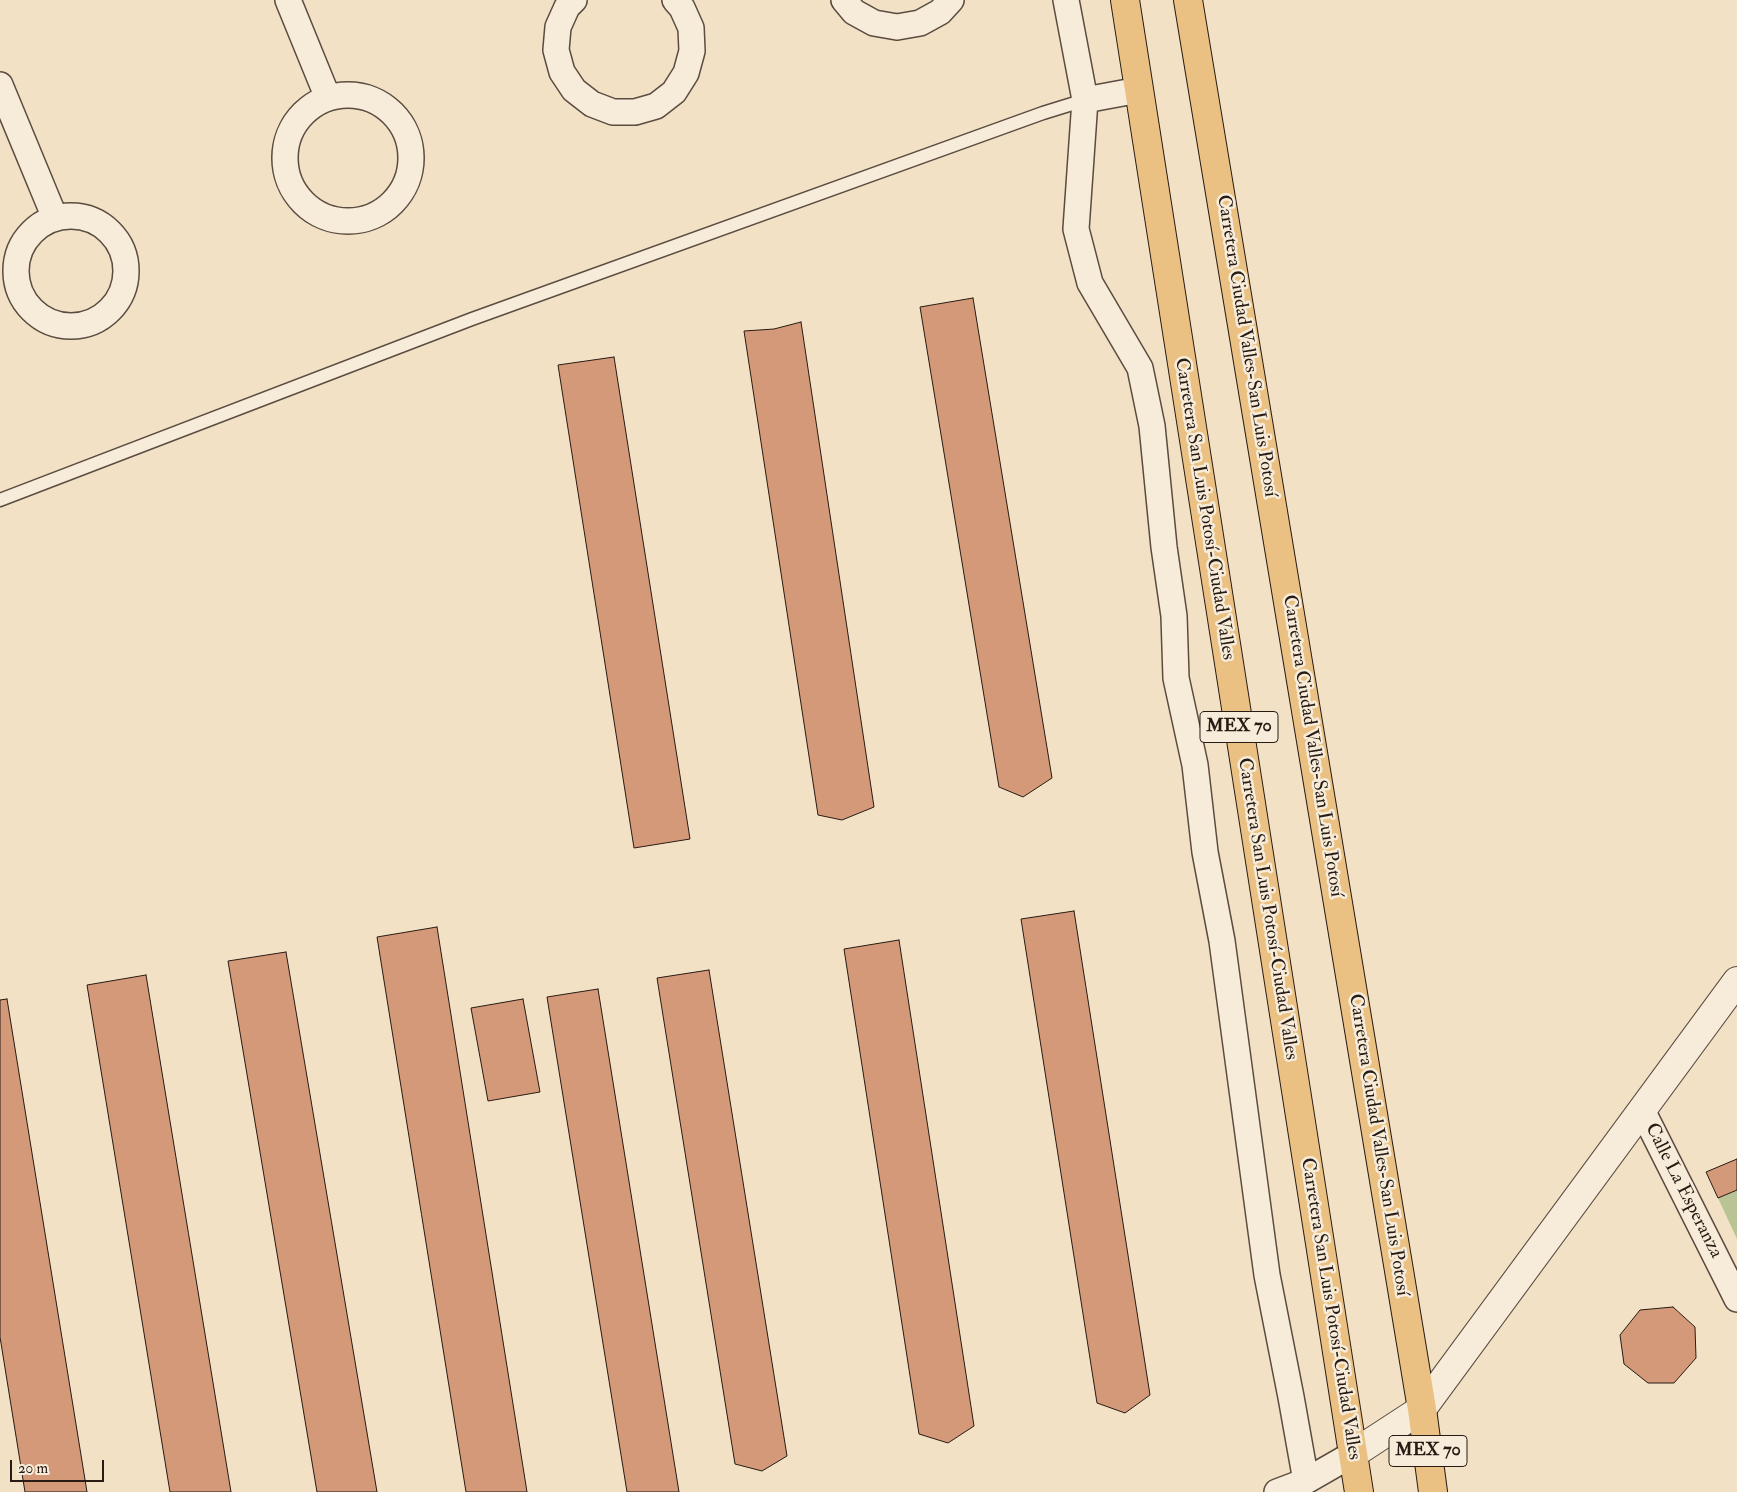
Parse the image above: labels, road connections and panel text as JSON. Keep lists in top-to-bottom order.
{
  "streets": {
    "main road": ["Carretera Ciudad Valles-San Luis Potosí", "Carretera San Luis Potosí-Ciudad Valles", "MEX 70"],
    "street": ["Calle La Esperanza"]
  },
  "scale_bar": "20 m"
}
